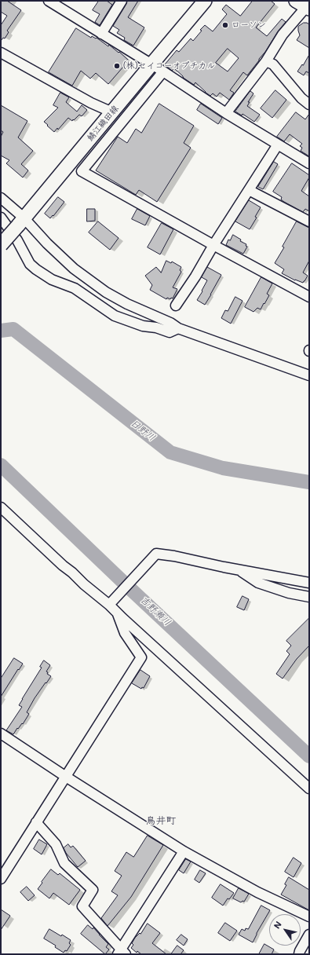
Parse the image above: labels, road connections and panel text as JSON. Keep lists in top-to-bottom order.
{
  "streets": {
    "main road": ["鯖江織田線"]
  },
  "districts": ["鳥井町"],
  "water": ["日野川", "吉野瀬川"],
  "places": ["ローソン", "(株)セイコーオプチカル"],
  "north": "top left"
}
